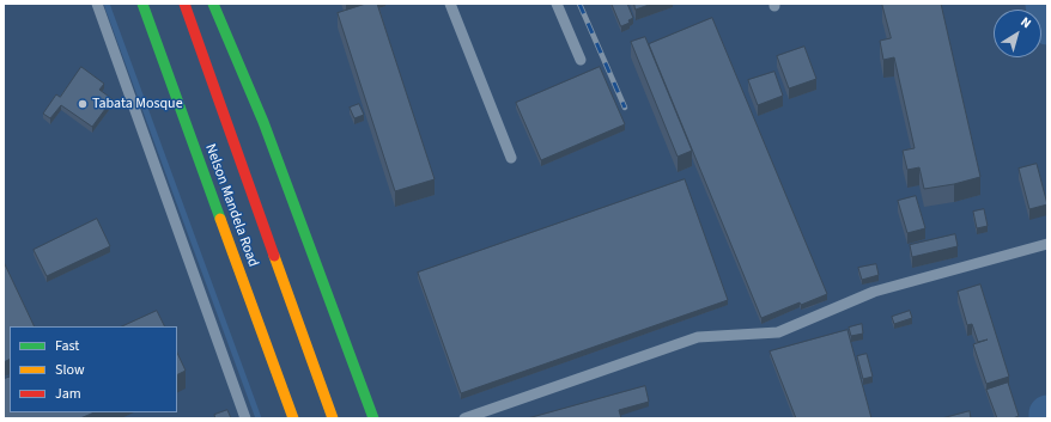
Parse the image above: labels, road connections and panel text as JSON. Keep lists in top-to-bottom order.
{
  "streets": {
    "main road": ["Nelson Mandela Road"]
  },
  "places": ["Tabata Mosque"],
  "legend": ["Fast", "Slow", "Jam"],
  "north": "top right"
}
